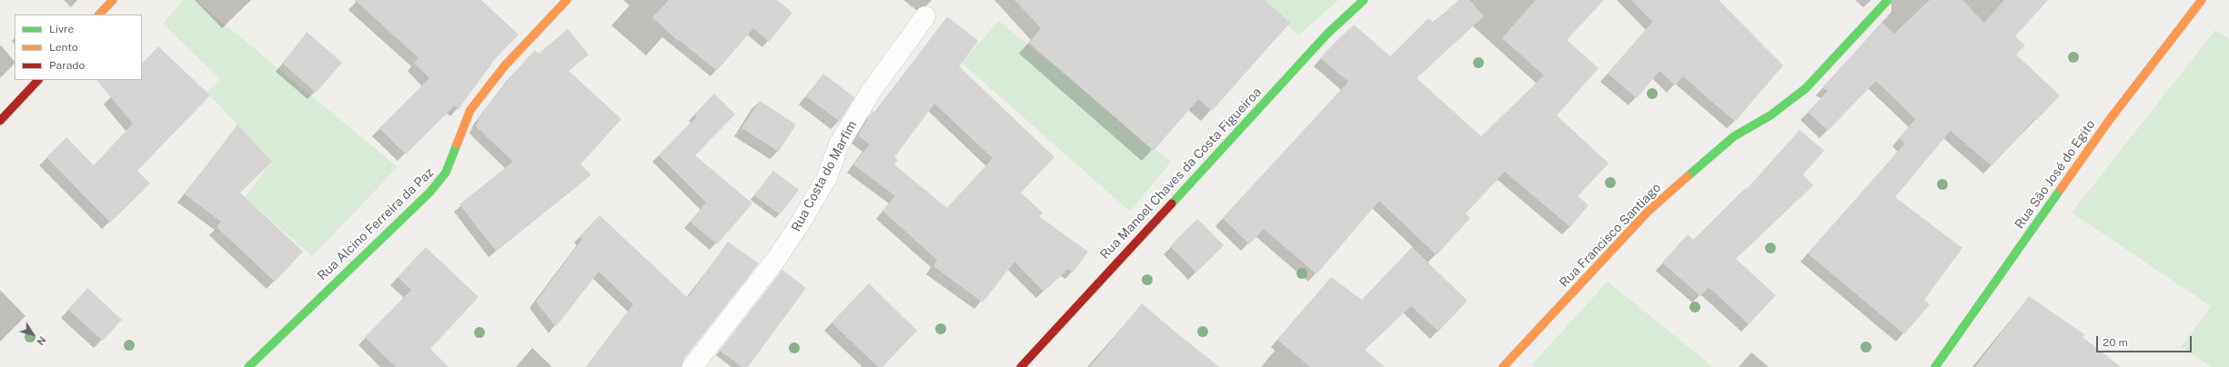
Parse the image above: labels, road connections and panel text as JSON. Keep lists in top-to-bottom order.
{
  "streets": {
    "street": [
      "Rua Manoel Chaves da Costa Figueiroa",
      "Rua São José do Egito",
      "Rua Costa do Marfim",
      "Rua Alcino Ferreira da Paz",
      "Rua Francisco Santiago"
    ]
  },
  "legend": ["Livre", "Lento", "Parado"],
  "scale_bar": "20 m",
  "north": "bottom right"
}
